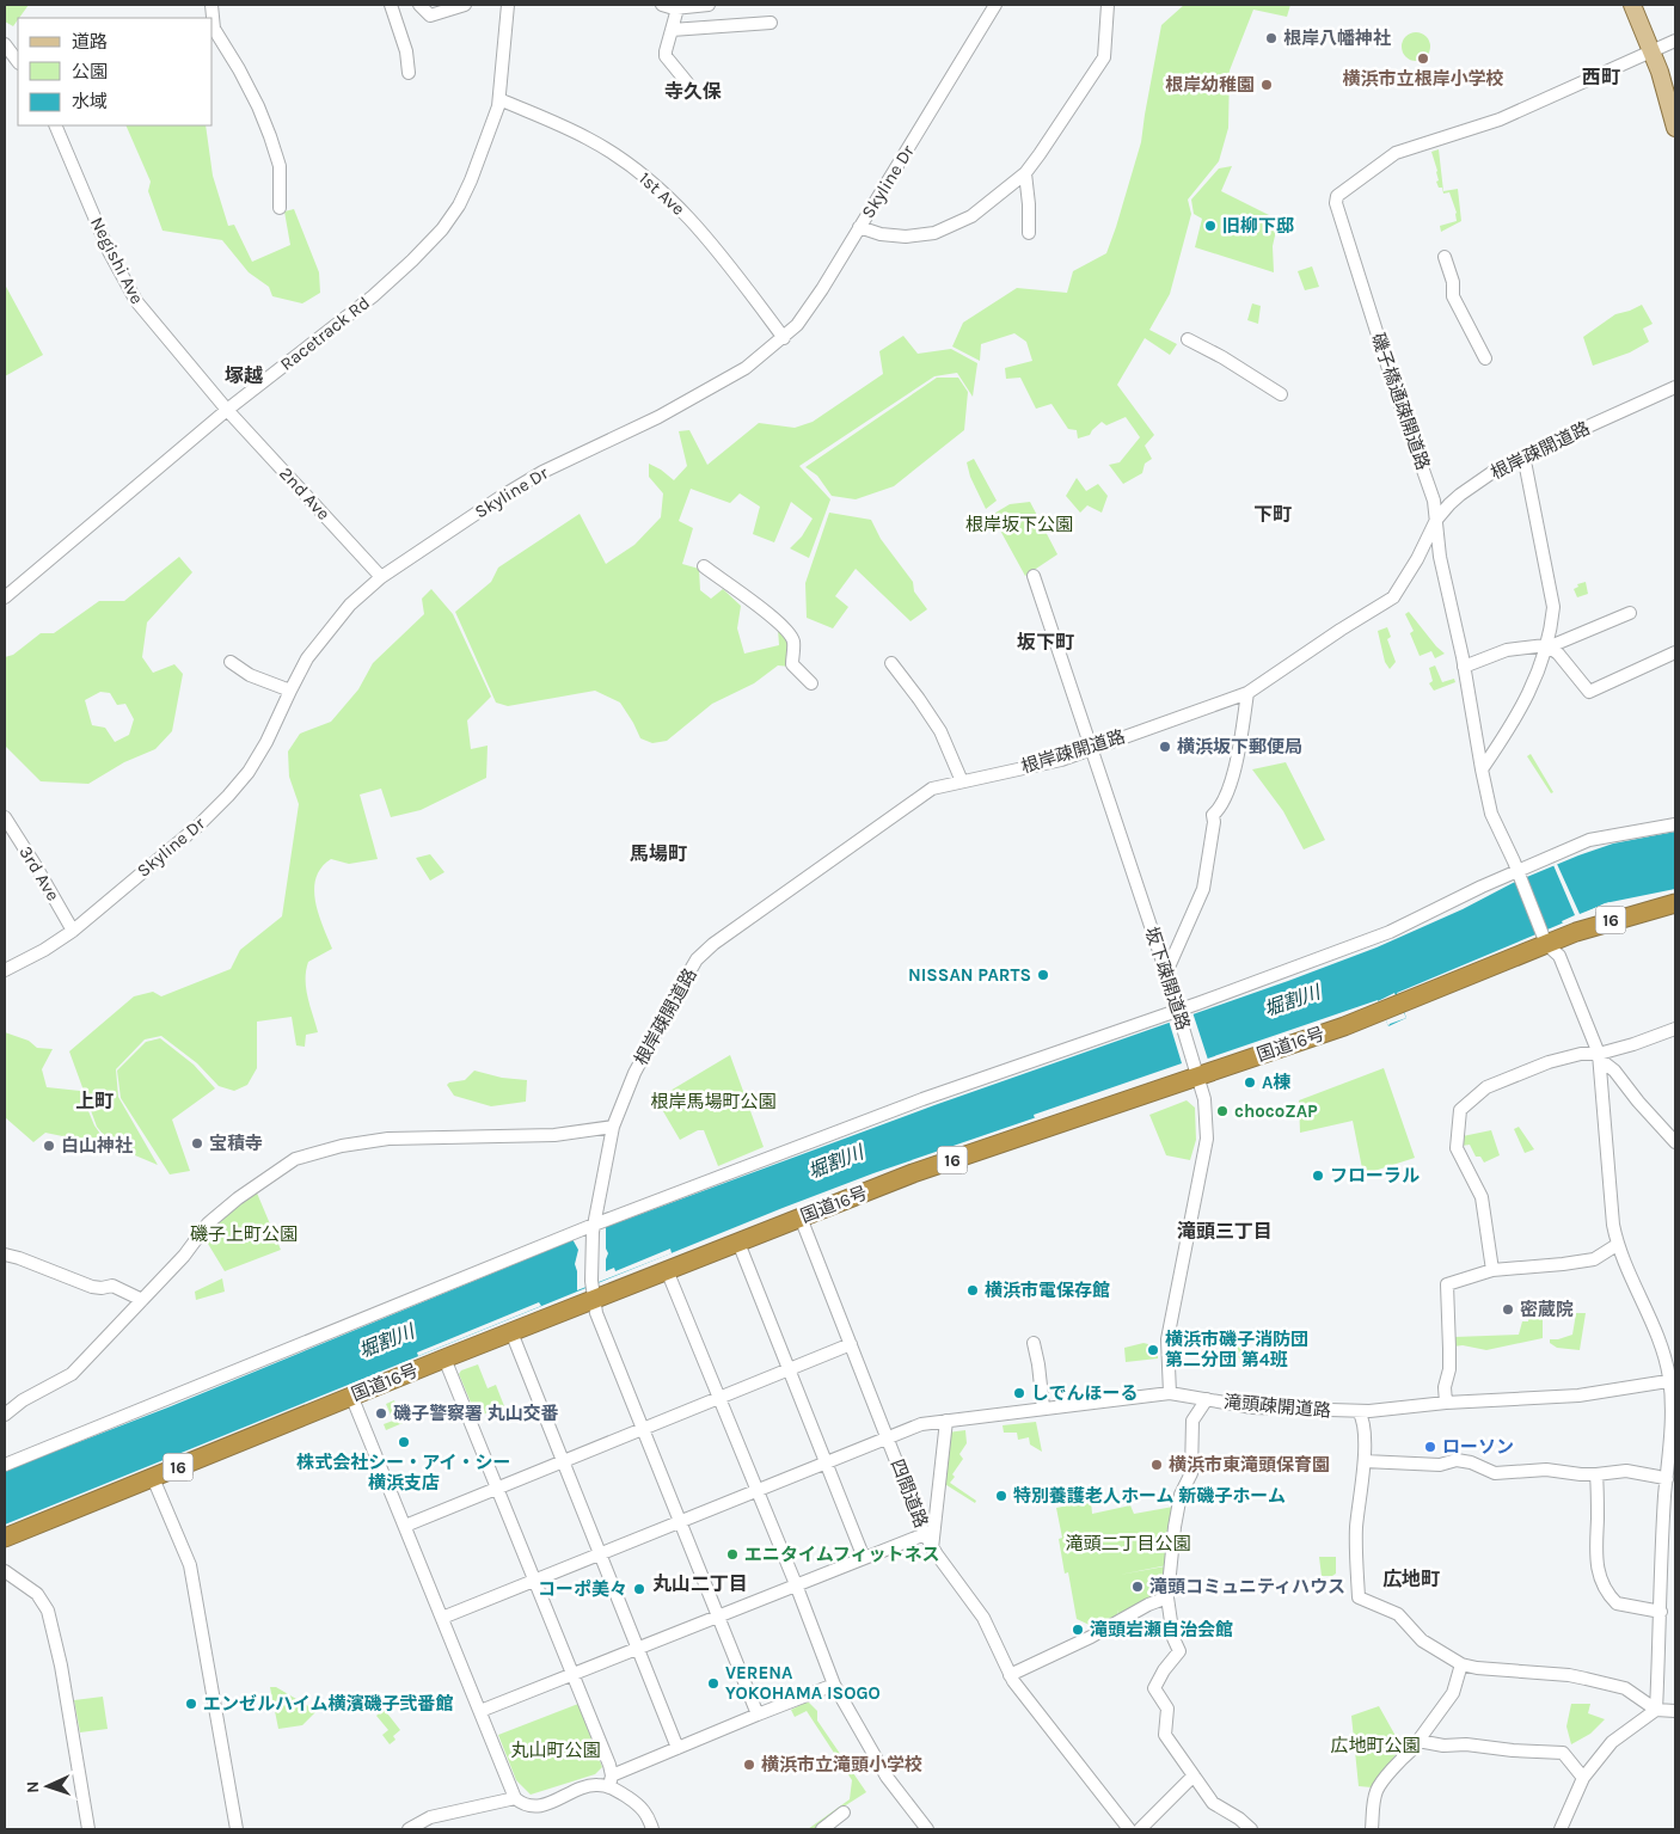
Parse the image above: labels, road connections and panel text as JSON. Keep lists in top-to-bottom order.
{
  "streets": {
    "highway": ["16", "国道16号"],
    "street": [
      "Skyline Dr",
      "1st Ave",
      "Negishi Ave",
      "Racetrack Rd",
      "磯子橋通疎開道路",
      "根岸疎開道路",
      "2nd Ave",
      "3rd Ave",
      "坂下疎開道路",
      "滝頭疎開道路",
      "四間道路"
    ]
  },
  "crossings": [
    ["Skyline Dr", "1st Ave"],
    ["Skyline Dr", "2nd Ave"],
    ["Skyline Dr", "3rd Ave"],
    ["1st Ave", "Racetrack Rd"],
    ["Negishi Ave", "Racetrack Rd"],
    ["Negishi Ave", "2nd Ave"],
    ["Racetrack Rd", "2nd Ave"],
    ["磯子橋通疎開道路", "根岸疎開道路"],
    ["磯子橋通疎開道路", "国道16号"],
    ["根岸疎開道路", "坂下疎開道路"],
    ["根岸疎開道路", "国道16号"],
    ["根岸疎開道路", "滝頭疎開道路"],
    ["坂下疎開道路", "国道16号"],
    ["坂下疎開道路", "滝頭疎開道路"],
    ["国道16号", "四間道路"],
    ["滝頭疎開道路", "四間道路"]
  ],
  "districts": [
    "西町",
    "寺久保",
    "塚越",
    "下町",
    "坂下町",
    "馬場町",
    "上町",
    "滝頭三丁目",
    "広地町",
    "丸山二丁目"
  ],
  "water": ["堀割川"],
  "parks": [
    "根岸坂下公園",
    "根岸馬場町公園",
    "磯子上町公園",
    "滝頭二丁目公園",
    "広地町公園",
    "丸山町公園"
  ],
  "places": [
    "根岸八幡神社",
    "横浜市立根岸小学校",
    "根岸幼稚園",
    "旧柳下邸",
    "横浜坂下郵便局",
    "NISSAN PARTS",
    "A棟",
    "chocoZAP",
    "宝積寺",
    "白山神社",
    "フローラル",
    "横浜市電保存館",
    "密蔵院",
    "横浜市磯子消防団 第二分団 第4班",
    "しでんほーる",
    "磯子警察署 丸山交番",
    "株式会社シー・アイ・シー 横浜支店",
    "ローソン",
    "横浜市東滝頭保育園",
    "特別養護老人ホーム 新磯子ホーム",
    "エニタイムフィットネス",
    "滝頭コミュニティハウス",
    "コーポ美々",
    "滝頭岩瀬自治会館",
    "VERENA YOKOHAMA ISOGO",
    "エンゼルハイム横濱磯子弐番館",
    "横浜市立滝頭小学校"
  ],
  "legend": ["道路", "公園", "水域"],
  "north": "left"
}
